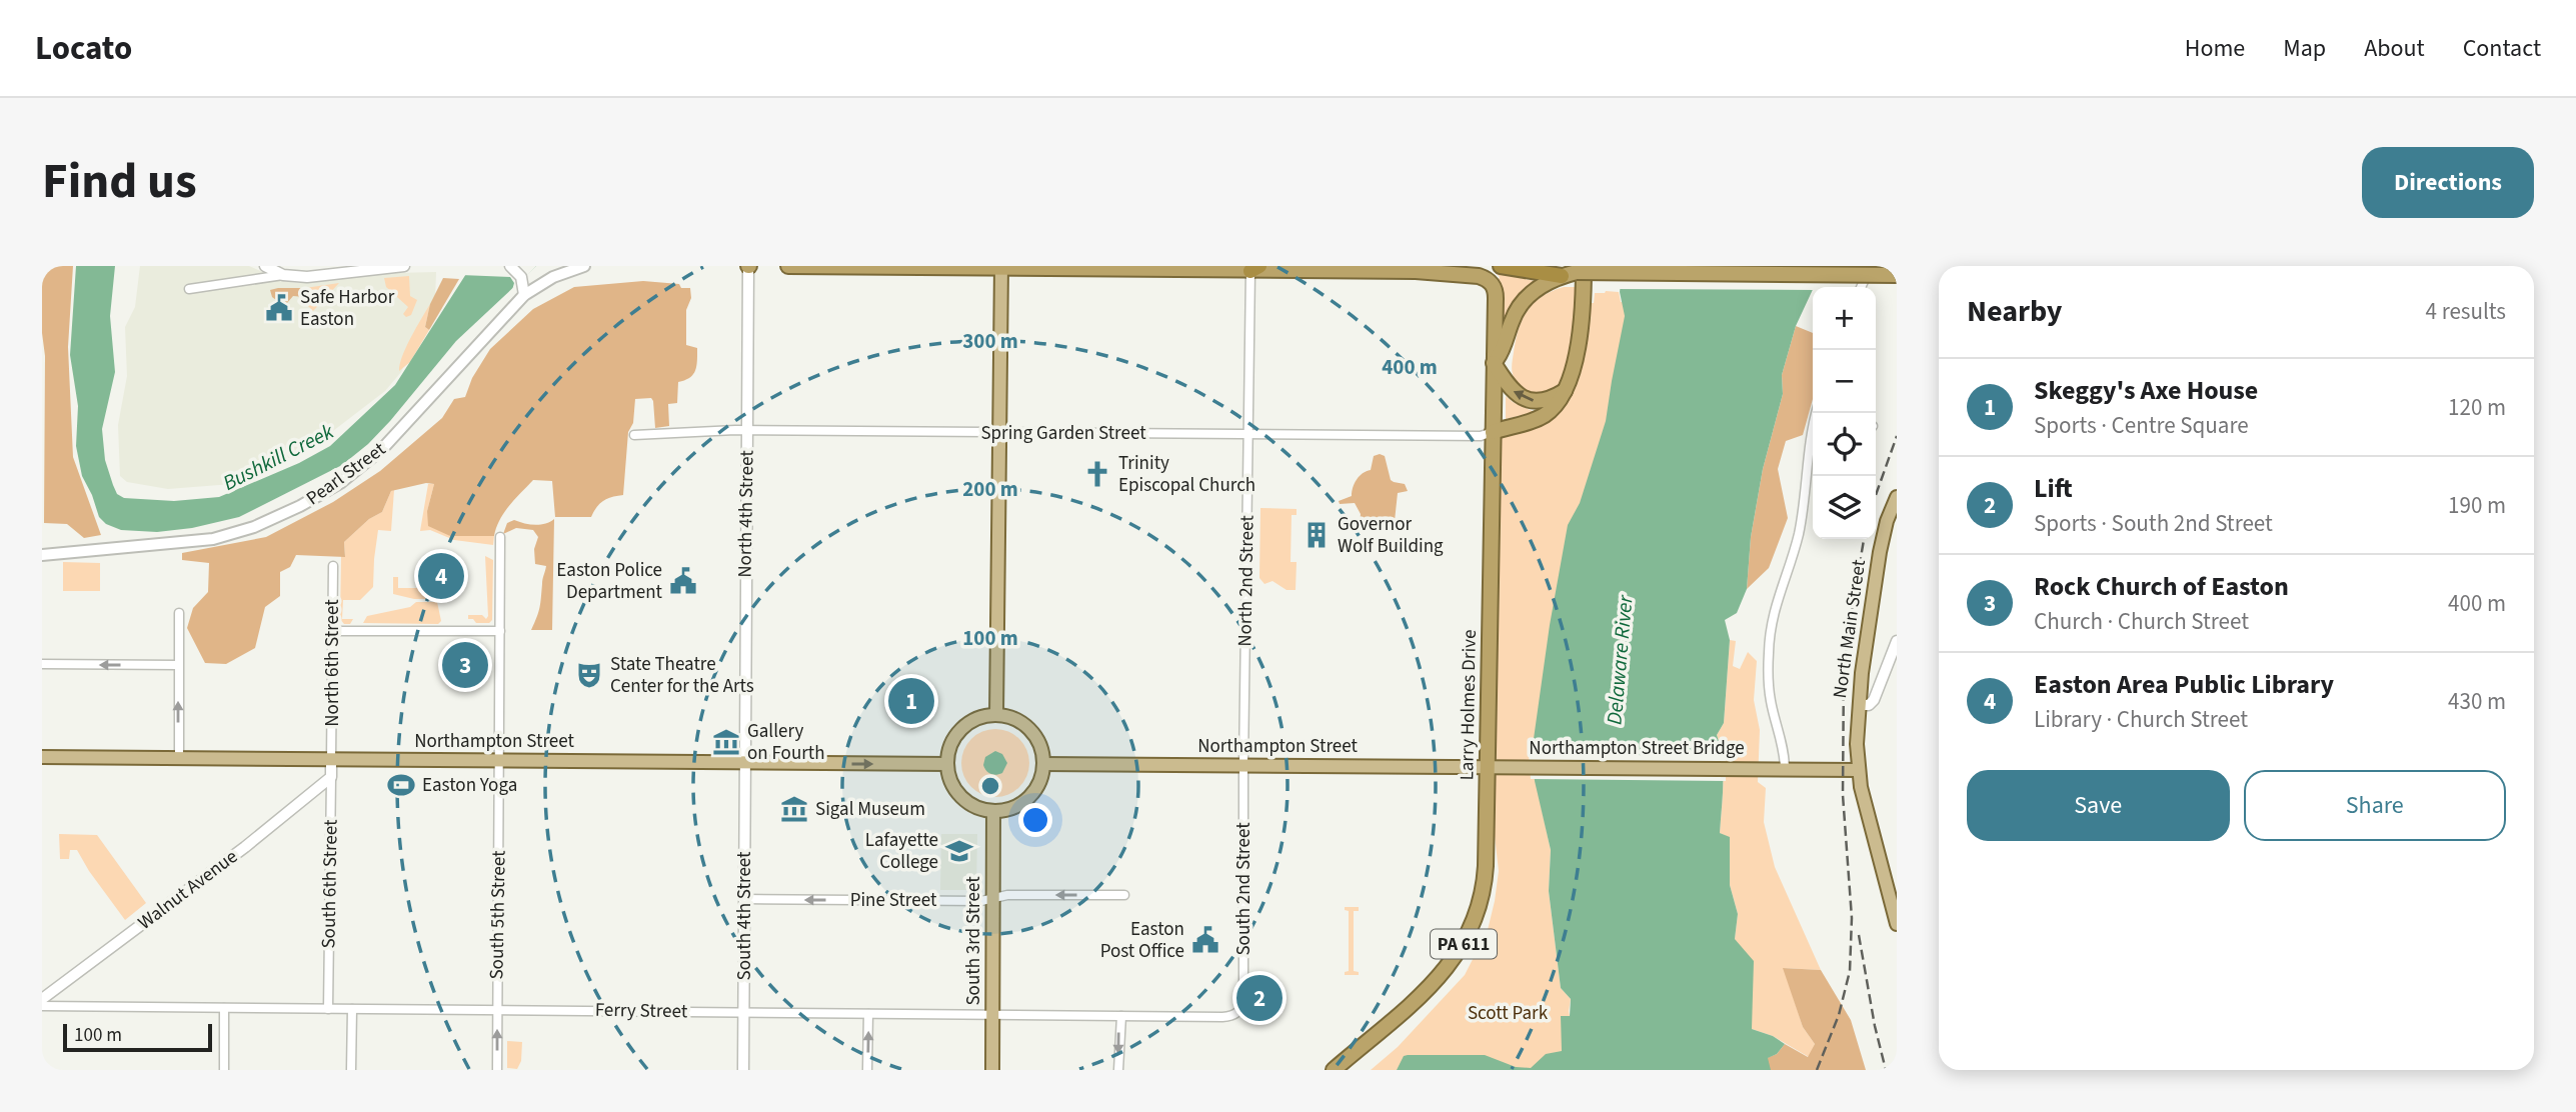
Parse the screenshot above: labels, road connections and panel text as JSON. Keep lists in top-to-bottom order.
{
  "streets": {
    "highway": ["Larry Holmes Drive", "PA 611"],
    "main road": [
      "Pearl Street",
      "North Main Street",
      "Northampton Street",
      "Northampton Street Bridge",
      "South 3rd Street"
    ],
    "street": [
      "Spring Garden Street",
      "North 4th Street",
      "North 2nd Street",
      "North 6th Street",
      "South 6th Street",
      "South 2nd Street",
      "Walnut Avenue",
      "Pine Street",
      "South 5th Street",
      "South 4th Street",
      "Ferry Street"
    ]
  },
  "crossings": [
    ["Spring Garden Street", "North 4th Street"],
    ["Spring Garden Street", "North 2nd Street"],
    ["Spring Garden Street", "Larry Holmes Drive"],
    ["North 4th Street", "Northampton Street"],
    ["North 4th Street", "South 4th Street"],
    ["North 2nd Street", "Larry Holmes Drive"],
    ["North 2nd Street", "Northampton Street"],
    ["North 2nd Street", "South 2nd Street"],
    ["North Main Street", "Northampton Street Bridge"],
    ["North 6th Street", "Northampton Street"],
    ["North 6th Street", "South 6th Street"],
    ["Larry Holmes Drive", "Northampton Street"],
    ["Northampton Street", "Northampton Street Bridge"],
    ["Northampton Street", "South 6th Street"],
    ["Northampton Street", "South 2nd Street"],
    ["Northampton Street", "South 5th Street"],
    ["Northampton Street", "South 4th Street"],
    ["Northampton Street", "South 3rd Street"],
    ["South 6th Street", "Walnut Avenue"],
    ["South 6th Street", "Ferry Street"],
    ["South 2nd Street", "Ferry Street"],
    ["Pine Street", "South 4th Street"],
    ["Pine Street", "South 3rd Street"],
    ["South 5th Street", "Ferry Street"],
    ["South 4th Street", "Ferry Street"],
    ["South 3rd Street", "Ferry Street"]
  ],
  "one_way": ["Pine Street"],
  "water": ["Bushkill Creek", "Delaware River"],
  "parks": ["Scott Park"],
  "places": {
    "public building": ["Safe Harbor Easton", "Easton Police Department", "Easton Post Office"],
    "church": ["Trinity Episcopal Church"],
    "building": ["Governor Wolf Building"],
    "theatre": ["State Theatre Center for the Arts"],
    "museum": ["Gallery on Fourth", "Sigal Museum"],
    "sports": ["Easton Yoga"],
    "school or university": ["Lafayette College"]
  },
  "scale_bar": "100 m",
  "page": {
    "header": "Locato",
    "nav": [
      "Home",
      "Map",
      "About",
      "Contact"
    ],
    "title": "Find us",
    "buttons": [
      "Directions",
      ["Save", "Share"]
    ],
    "heading": ["Nearby", "4 results"],
    "map_buttons": ["+", "−"],
    "list": [
      {
        "mark": "1",
        "name": "Skeggy's Axe House",
        "note": "Sports · Centre Square",
        "value": "120 m"
      },
      {
        "mark": "2",
        "name": "Lift",
        "note": "Sports · South 2nd Street",
        "value": "190 m"
      },
      {
        "mark": "3",
        "name": "Rock Church of Easton",
        "note": "Church · Church Street",
        "value": "400 m"
      },
      {
        "mark": "4",
        "name": "Easton Area Public Library",
        "note": "Library · Church Street",
        "value": "430 m"
      }
    ],
    "pins": [
      "4",
      "3",
      "1",
      "2"
    ],
    "scale": "100 m"
  },
  "rings": [
    "300 m",
    "400 m",
    "200 m",
    "100 m"
  ]
}
